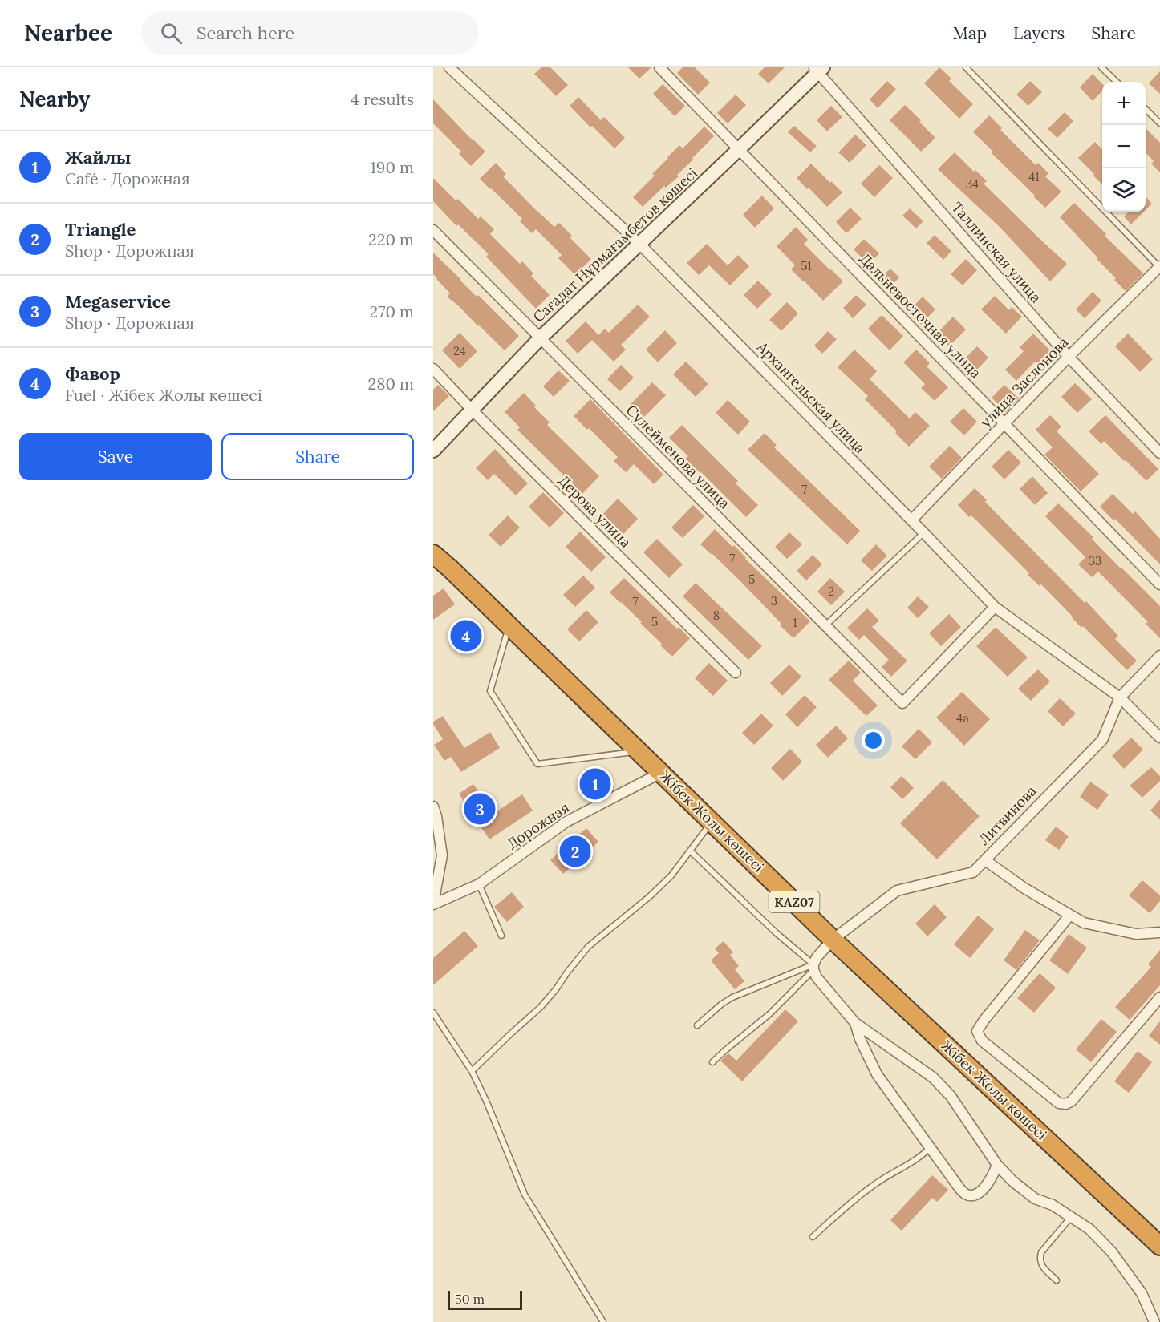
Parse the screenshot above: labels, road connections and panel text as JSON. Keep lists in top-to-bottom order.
{
  "streets": {
    "highway": ["Жібек Жолы көшесі", "KAZ07"],
    "main road": ["Сағадат Нұрмағамбетов көшесі"],
    "street": [
      "Таллинская улица",
      "Дальневосточная улица",
      "улица Заслонова",
      "Архангельская улица",
      "Сулейменова улица",
      "Дерова улица",
      "Литвинова",
      "Дорожная"
    ]
  },
  "crossings": [
    ["Сағадат Нұрмағамбетов көшесі", "Таллинская улица"],
    ["Сағадат Нұрмағамбетов көшесі", "Дальневосточная улица"],
    ["Сағадат Нұрмағамбетов көшесі", "Архангельская улица"],
    ["Сағадат Нұрмағамбетов көшесі", "Сулейменова улица"],
    ["Сағадат Нұрмағамбетов көшесі", "Дерова улица"],
    ["Таллинская улица", "улица Заслонова"],
    ["Дальневосточная улица", "улица Заслонова"],
    ["улица Заслонова", "Архангельская улица"],
    ["Архангельская улица", "Сулейменова улица"],
    ["Архангельская улица", "Литвинова"],
    ["Литвинова", "Жібек Жолы көшесі"],
    ["Жібек Жолы көшесі", "Дорожная"]
  ],
  "house_numbers": [
    "41",
    "34",
    "51",
    "24",
    "7",
    "7",
    "33",
    "5",
    "2",
    "3",
    "7",
    "8",
    "5",
    "1",
    "4а"
  ],
  "scale_bar": "50 m",
  "page": {
    "header": "Nearbee",
    "search": "Search here",
    "nav": ["Map", "Layers", "Share"],
    "heading": ["Nearby", "4 results"],
    "map_buttons": ["+", "−"],
    "list": [
      {
        "mark": "1",
        "name": "Жайлы",
        "note": "Café · Дорожная",
        "value": "190 m"
      },
      {
        "mark": "2",
        "name": "Triangle",
        "note": "Shop · Дорожная",
        "value": "220 m"
      },
      {
        "mark": "3",
        "name": "Megaservice",
        "note": "Shop · Дорожная",
        "value": "270 m"
      },
      {
        "mark": "4",
        "name": "Фавор",
        "note": "Fuel · Жібек Жолы көшесі",
        "value": "280 m"
      }
    ],
    "buttons": ["Save", "Share"],
    "pins": [
      "4",
      "1",
      "3",
      "2"
    ],
    "scale": "50 m"
  }
}
